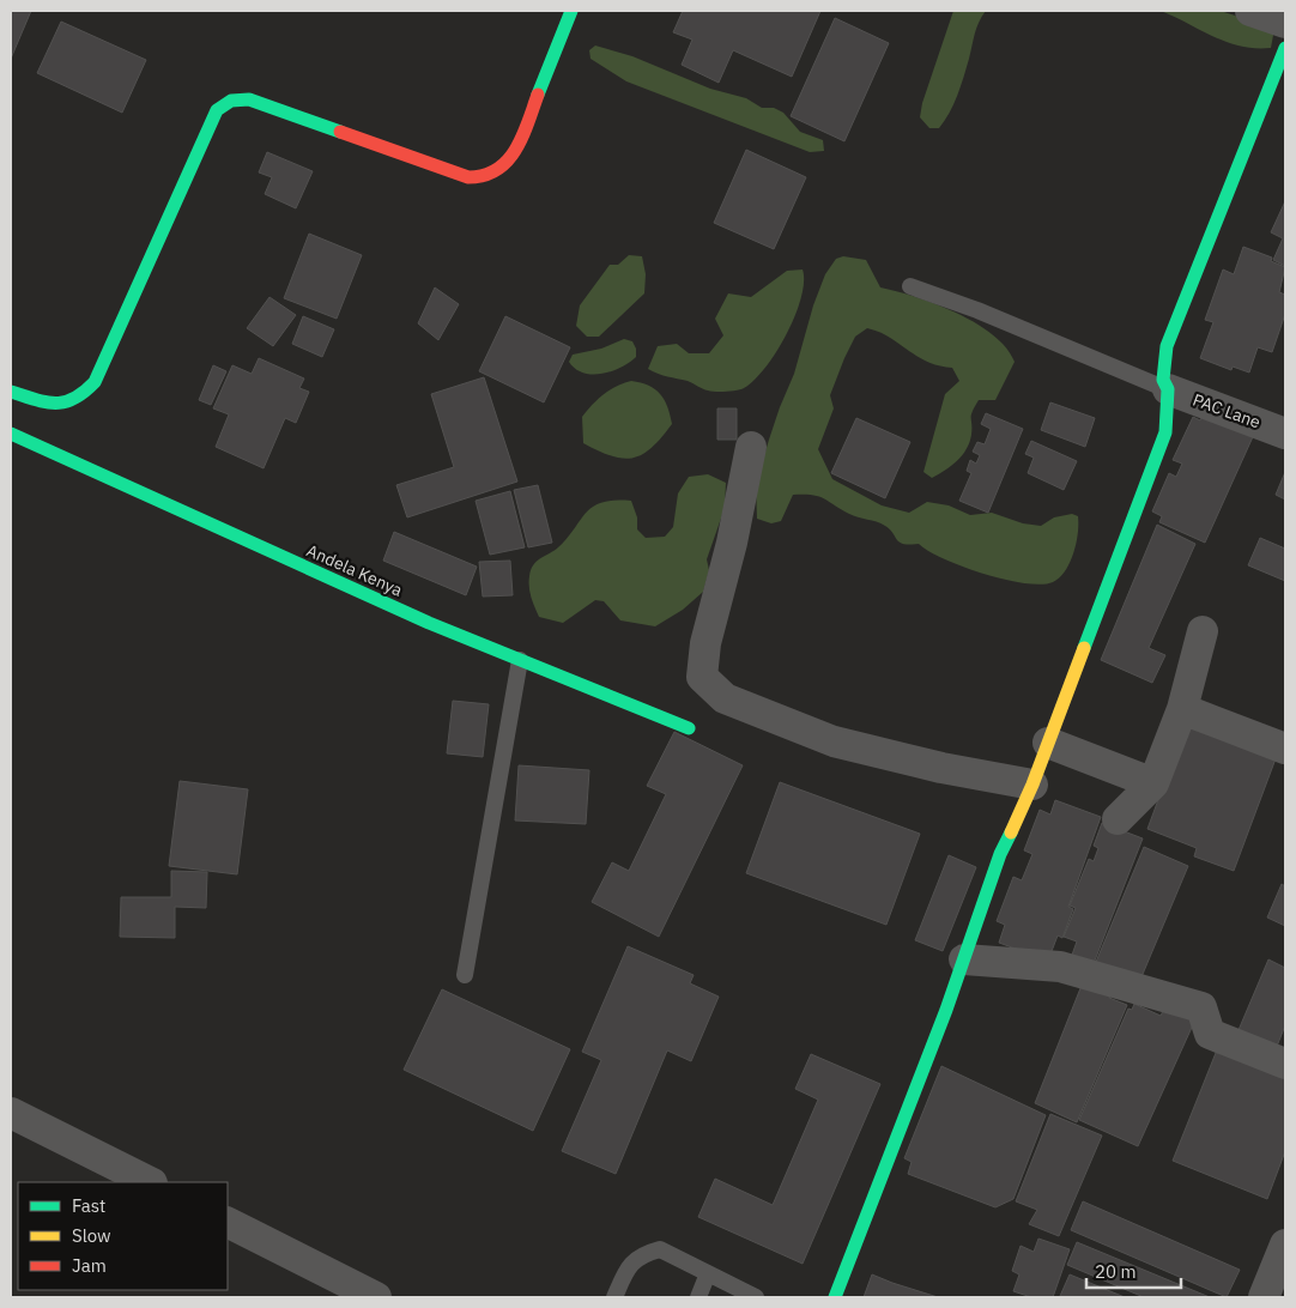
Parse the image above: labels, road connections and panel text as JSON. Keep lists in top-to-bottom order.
{
  "streets": {
    "street": ["PAC Lane", "Andela Kenya"]
  },
  "legend": ["Fast", "Slow", "Jam"],
  "scale_bar": "20 m"
}
